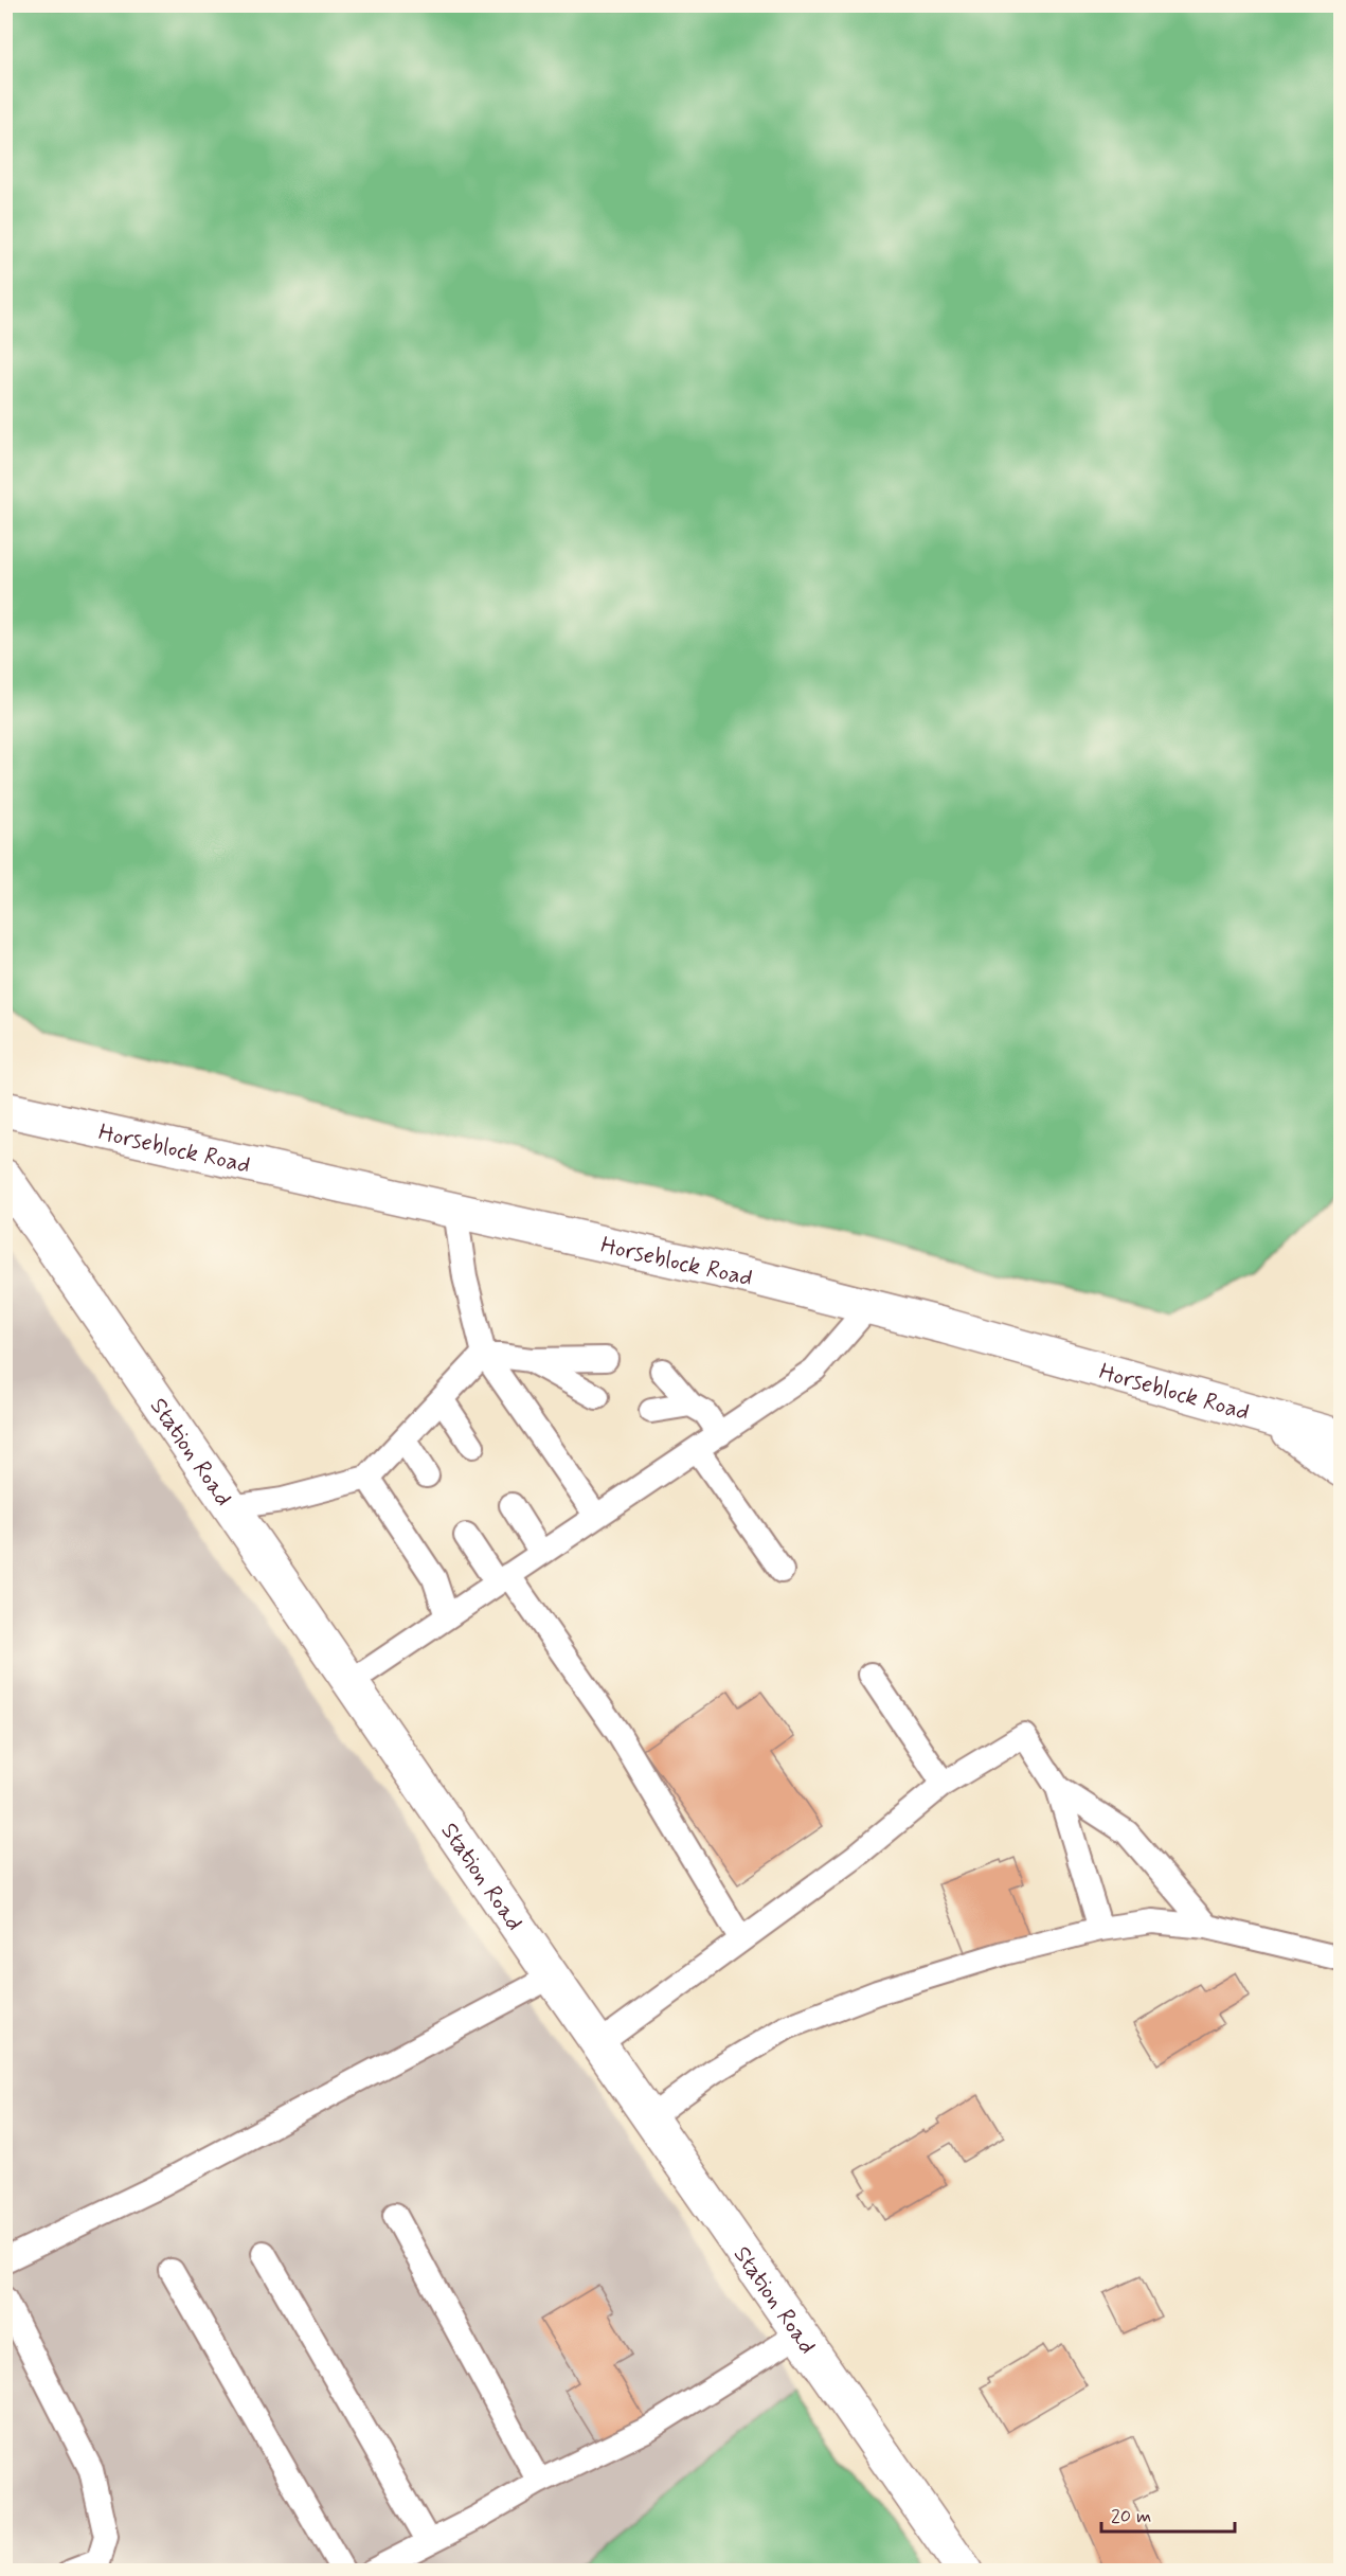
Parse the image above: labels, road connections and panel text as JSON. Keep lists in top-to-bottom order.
{
  "streets": {
    "main road": ["Horseblock Road", "Station Road"]
  },
  "scale_bar": "20 m"
}
